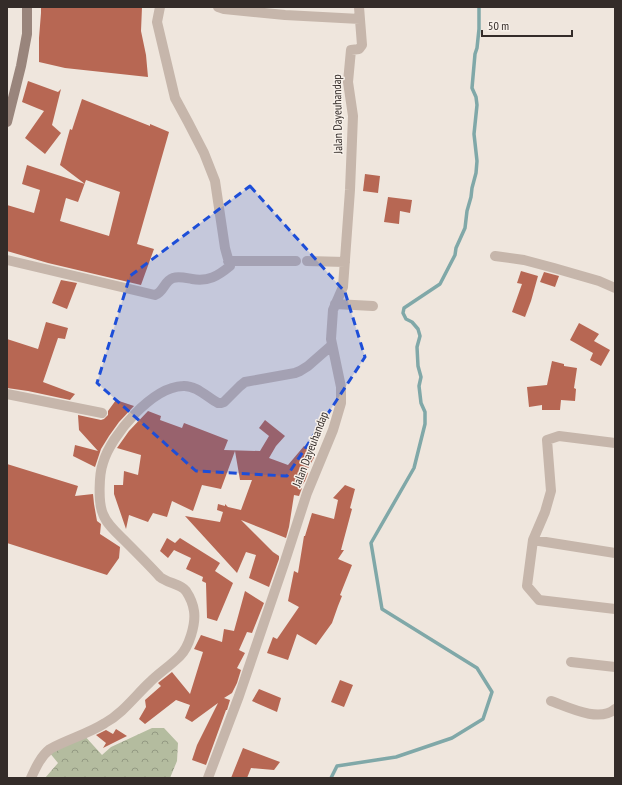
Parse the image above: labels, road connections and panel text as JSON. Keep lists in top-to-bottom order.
{
  "streets": {
    "street": ["Jalan Dayeuhandap"]
  },
  "scale_bar": "50 m"
}
